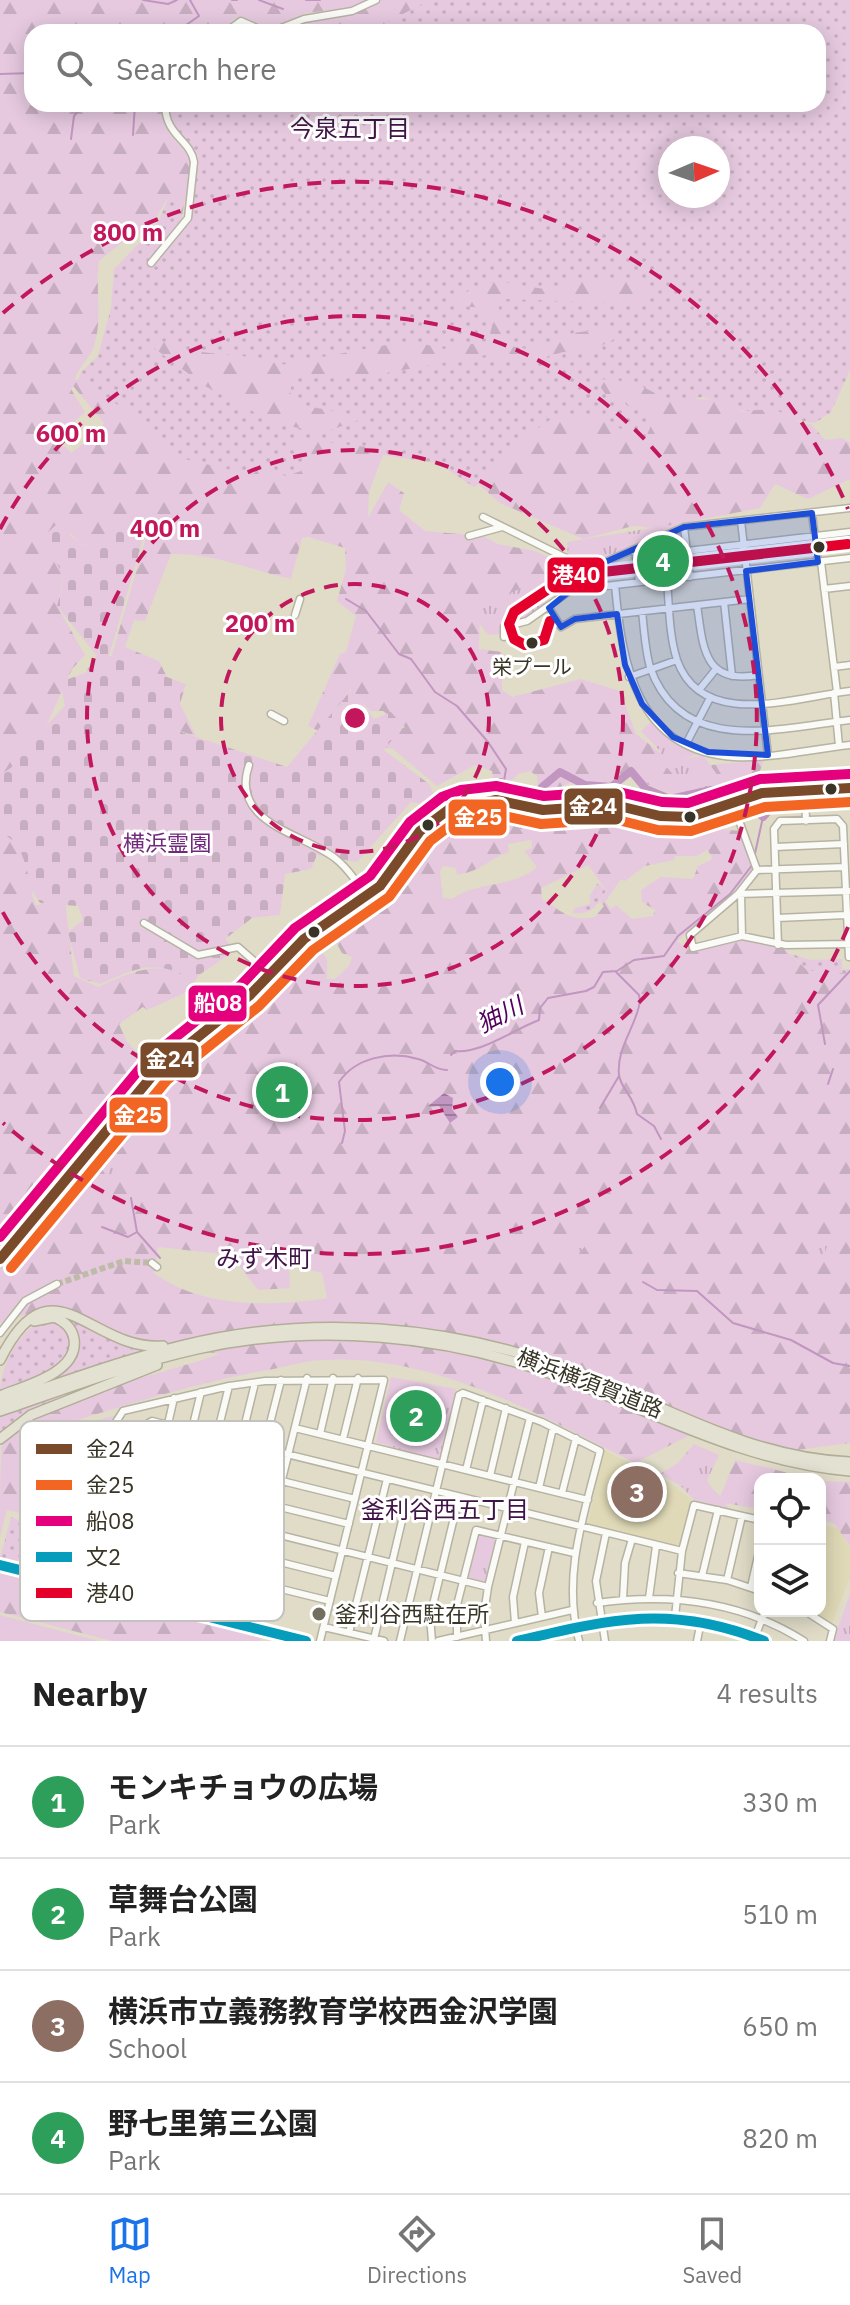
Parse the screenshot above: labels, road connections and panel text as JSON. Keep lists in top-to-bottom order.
{
  "streets": {
    "highway": ["横浜横須賀道路"]
  },
  "districts": ["今泉五丁目", "みず木町", "釜利谷西五丁目"],
  "water": ["㹨川"],
  "parks": ["横浜霊園"],
  "places": ["栄プール", "釜利谷西駐在所"],
  "lines": [
    "transit line 港40",
    "transit line 船08",
    "transit line 金24",
    "transit line 金25",
    "transit line 文2"
  ],
  "legend": [
    "金24",
    "金25",
    "船08",
    "文2",
    "港40"
  ],
  "north": "right",
  "page": {
    "search": "Search here",
    "pins": [
      "4",
      "1",
      "2",
      "3"
    ],
    "heading": ["Nearby", "4 results"],
    "list": [
      {
        "mark": "1",
        "name": "モンキチョウの広場",
        "note": "Park",
        "value": "330 m"
      },
      {
        "mark": "2",
        "name": "草舞台公園",
        "note": "Park",
        "value": "510 m"
      },
      {
        "mark": "3",
        "name": "横浜市立義務教育学校西金沢学園",
        "note": "School",
        "value": "650 m"
      },
      {
        "mark": "4",
        "name": "野七里第三公園",
        "note": "Park",
        "value": "820 m"
      }
    ],
    "nav": ["Map", "Directions", "Saved"]
  },
  "rings": [
    "800 m",
    "600 m",
    "400 m",
    "200 m"
  ]
}
